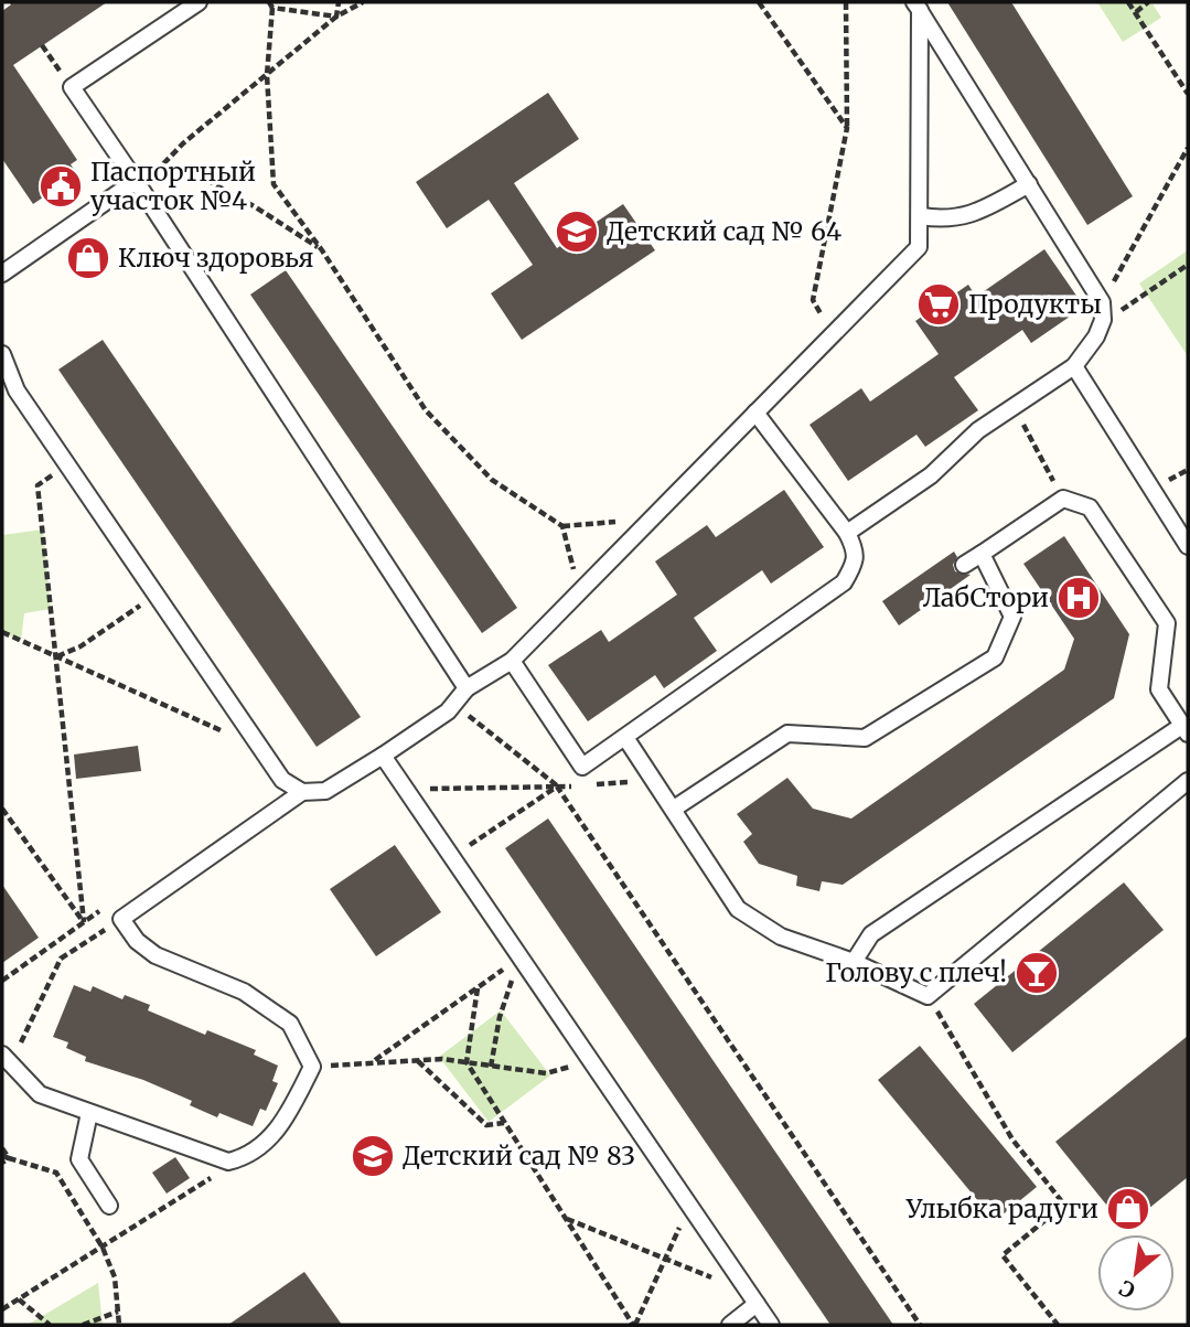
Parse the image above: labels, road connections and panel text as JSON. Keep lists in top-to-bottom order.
{
  "places": {
    "public building": ["Паспортный участок №4"],
    "school or university": ["Детский сад № 64", "Детский сад № 83"],
    "shop": ["Ключ здоровья", "Улыбка радуги"],
    "supermarket": ["Продукты"],
    "hospital": ["ЛабСтори"],
    "bar": ["Голову с плеч!"]
  },
  "north": "bottom left"
}
